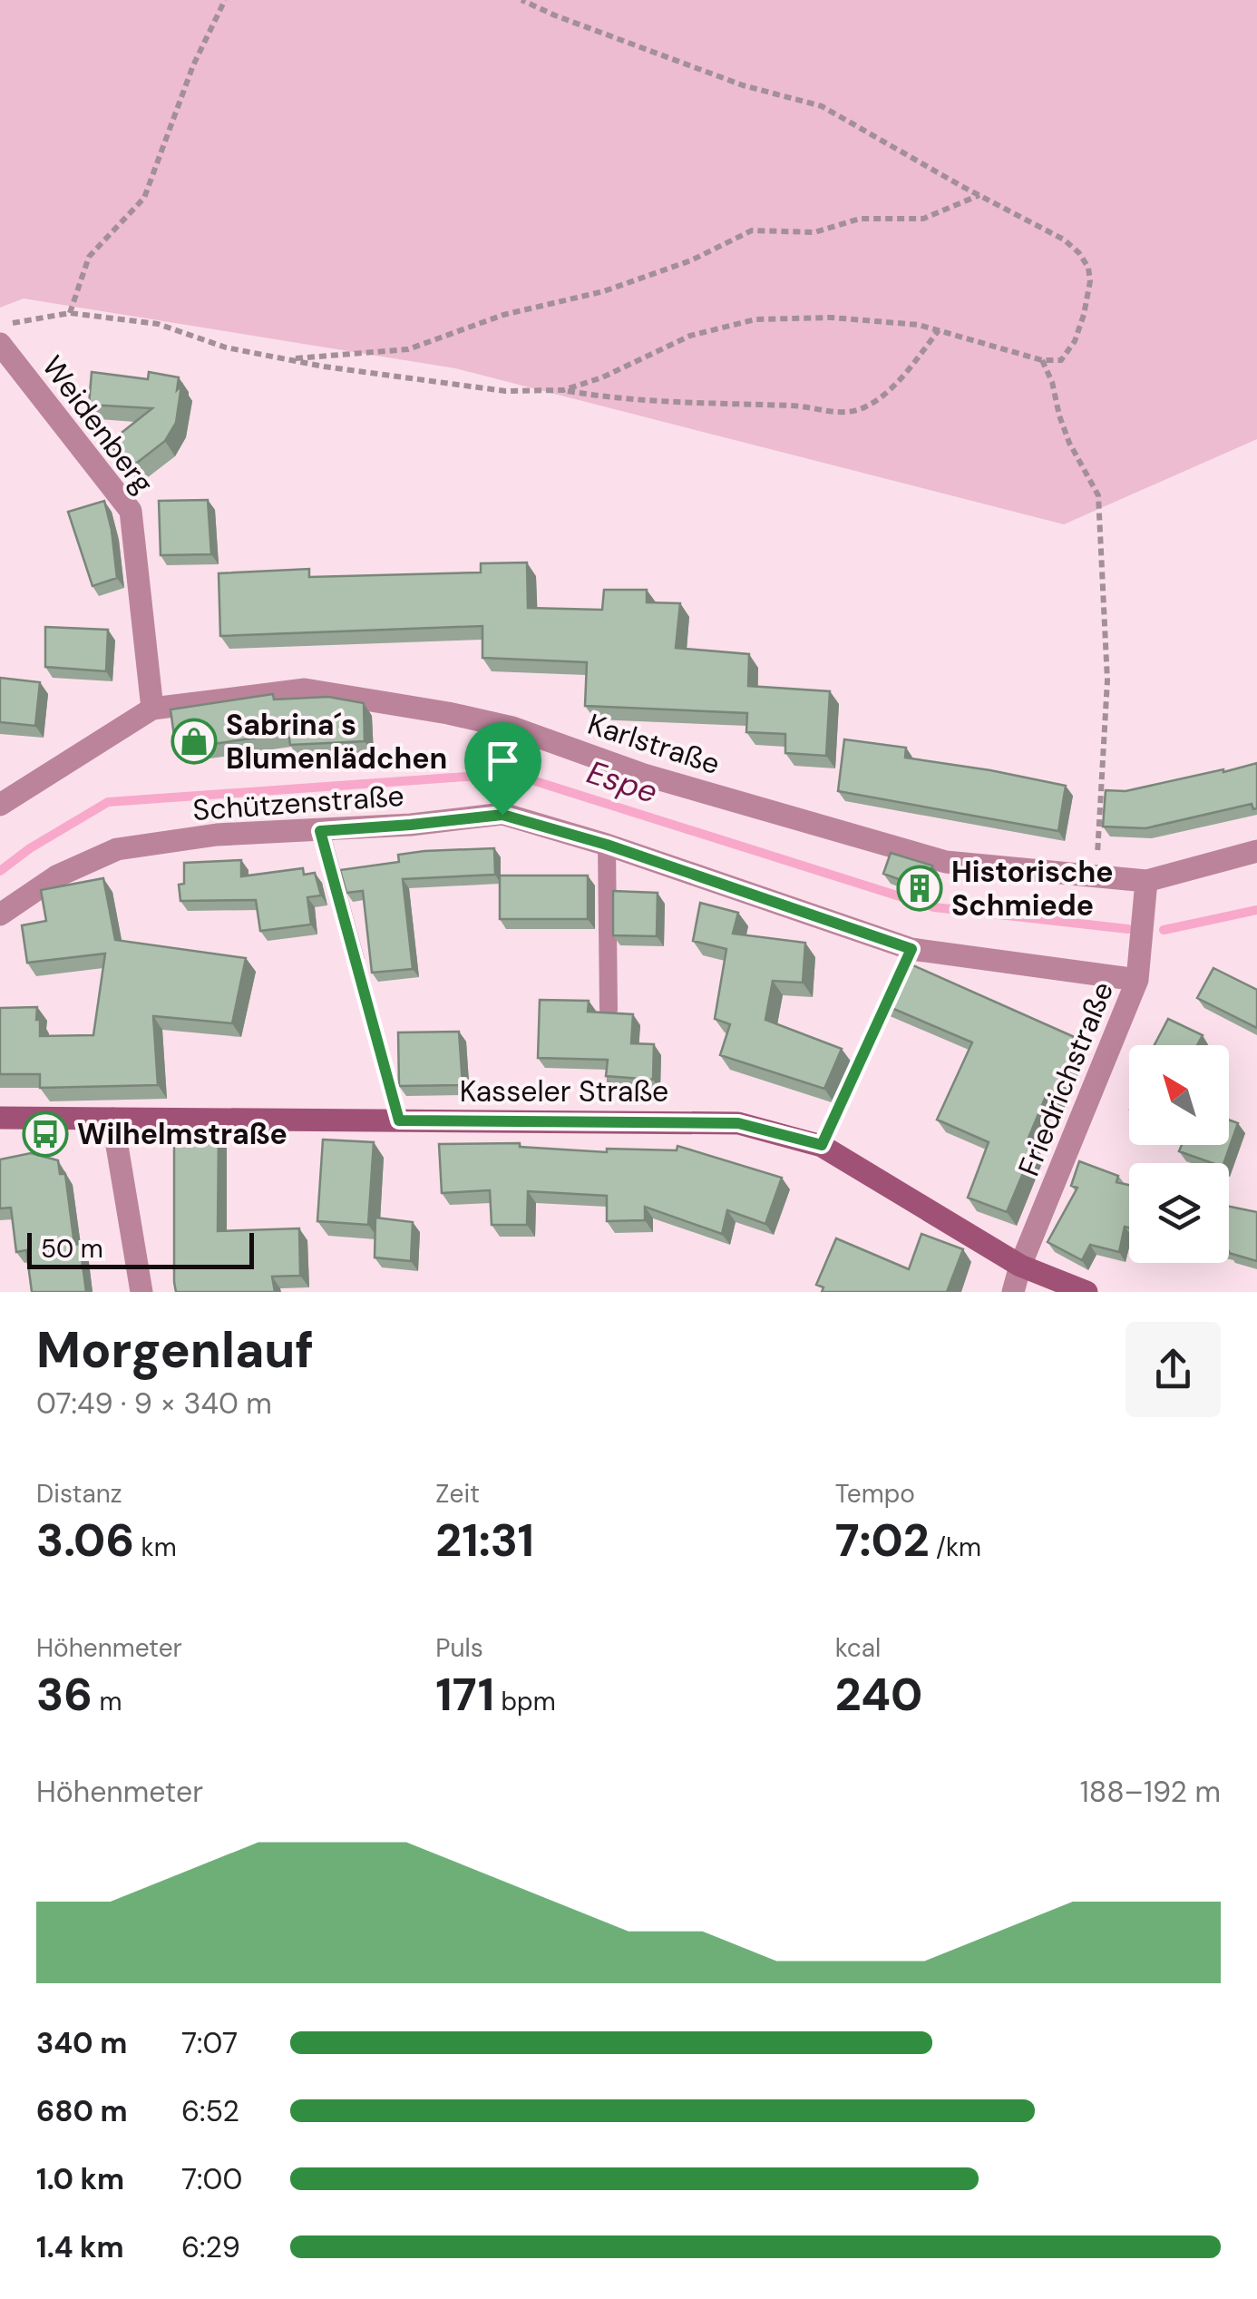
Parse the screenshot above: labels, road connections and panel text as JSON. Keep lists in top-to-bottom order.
{
  "streets": {
    "street": [
      "Weidenberg",
      "Karlstraße",
      "Schützenstraße",
      "Friedrichstraße",
      "Kasseler Straße"
    ]
  },
  "crossings": [
    ["Weidenberg", "Karlstraße"],
    ["Karlstraße", "Friedrichstraße"],
    ["Schützenstraße", "Friedrichstraße"],
    ["Friedrichstraße", "Kasseler Straße"]
  ],
  "water": ["Espe"],
  "places": {
    "shop": ["Sabrina´s Blumenlädchen"],
    "building": ["Historische Schmiede"],
    "bus stop": ["Wilhelmstraße"]
  },
  "scale_bar": "50 m",
  "north": "top left",
  "page": {
    "scale": "50 m",
    "heading": ["Morgenlauf", "07:49 · 9 × 340 m"],
    "stats": [
      ["Distanz", "3.06 km"],
      ["Zeit", "21:31"],
      ["Tempo", "7:02 /km"],
      ["Höhenmeter", "36 m"],
      ["Puls", "171 bpm"],
      ["kcal", "240"]
    ],
    "chart": ["Höhenmeter", "188–192 m"],
    "list": [
      {
        "name": "340 m",
        "note": "7:07"
      },
      {
        "name": "680 m",
        "note": "6:52"
      },
      {
        "name": "1.0 km",
        "note": "7:00"
      },
      {
        "name": "1.4 km",
        "note": "6:29"
      }
    ]
  }
}
